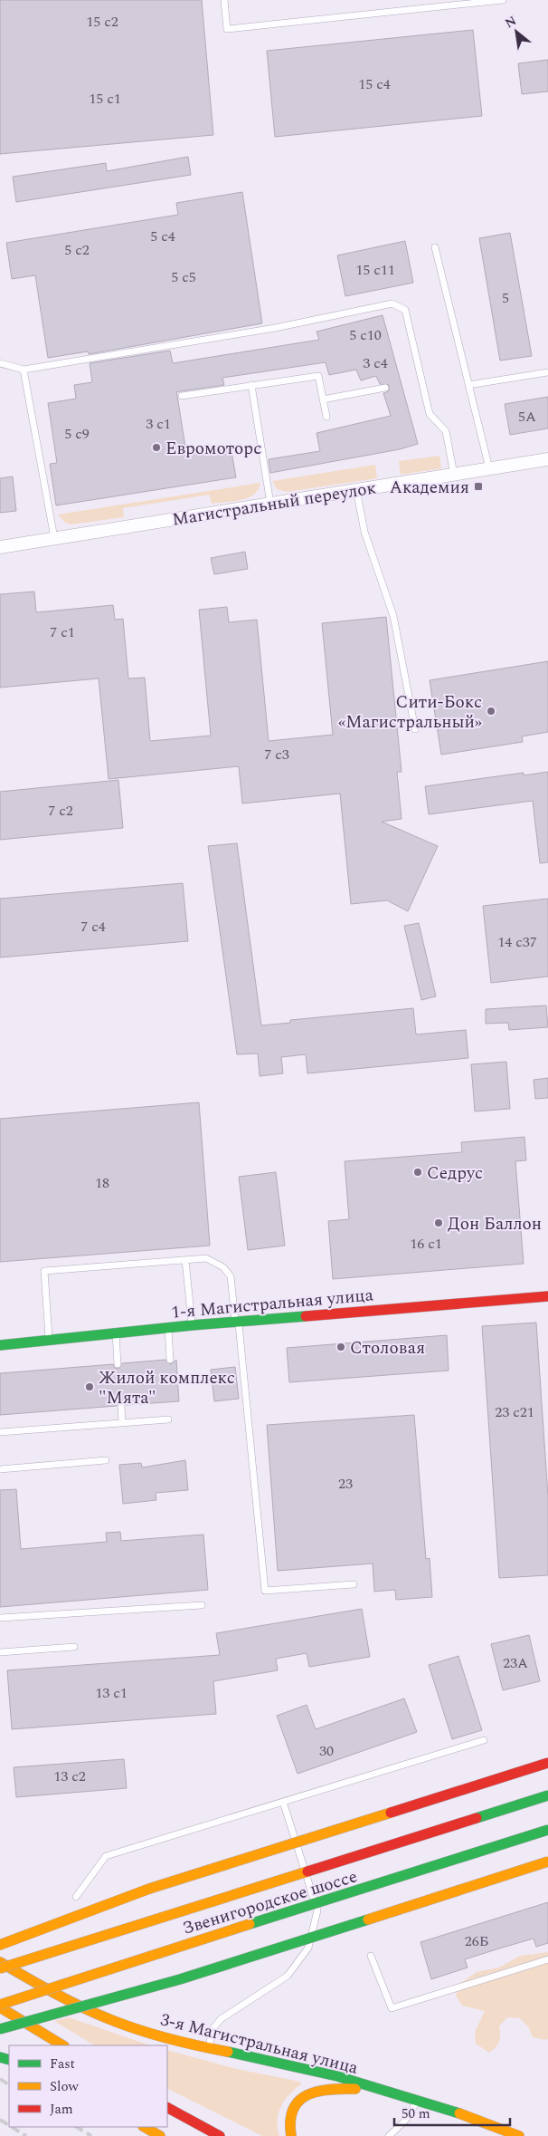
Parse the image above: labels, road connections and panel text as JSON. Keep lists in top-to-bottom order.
{
  "streets": {
    "main road": ["1-я Магистральная улица", "Звенигородское шоссе", "3-я Магистральная улица"],
    "street": ["Магистральный переулок"]
  },
  "places": {
    "other": [
      "Евромоторс",
      "Сити-Бокс «Магистральный»",
      "Седрус",
      "Дон Баллон",
      "Столовая",
      "Жилой комплекс \"Мята\""
    ],
    "transit": ["Академия"]
  },
  "house_numbers": [
    "15 с2",
    "15 с4",
    "15 с1",
    "5 с4",
    "5 с2",
    "15 с11",
    "5 с5",
    "5",
    "5 с10",
    "3 с4",
    "5А",
    "3 с1",
    "5 с9",
    "7 с1",
    "7 с3",
    "7 с2",
    "7 с4",
    "14 с37",
    "18",
    "16 с1",
    "23 с21",
    "23",
    "23А",
    "13 с1",
    "30",
    "13 с2",
    "26Б"
  ],
  "legend": ["Fast", "Slow", "Jam"],
  "scale_bar": "50 m",
  "north": "top left"
}
